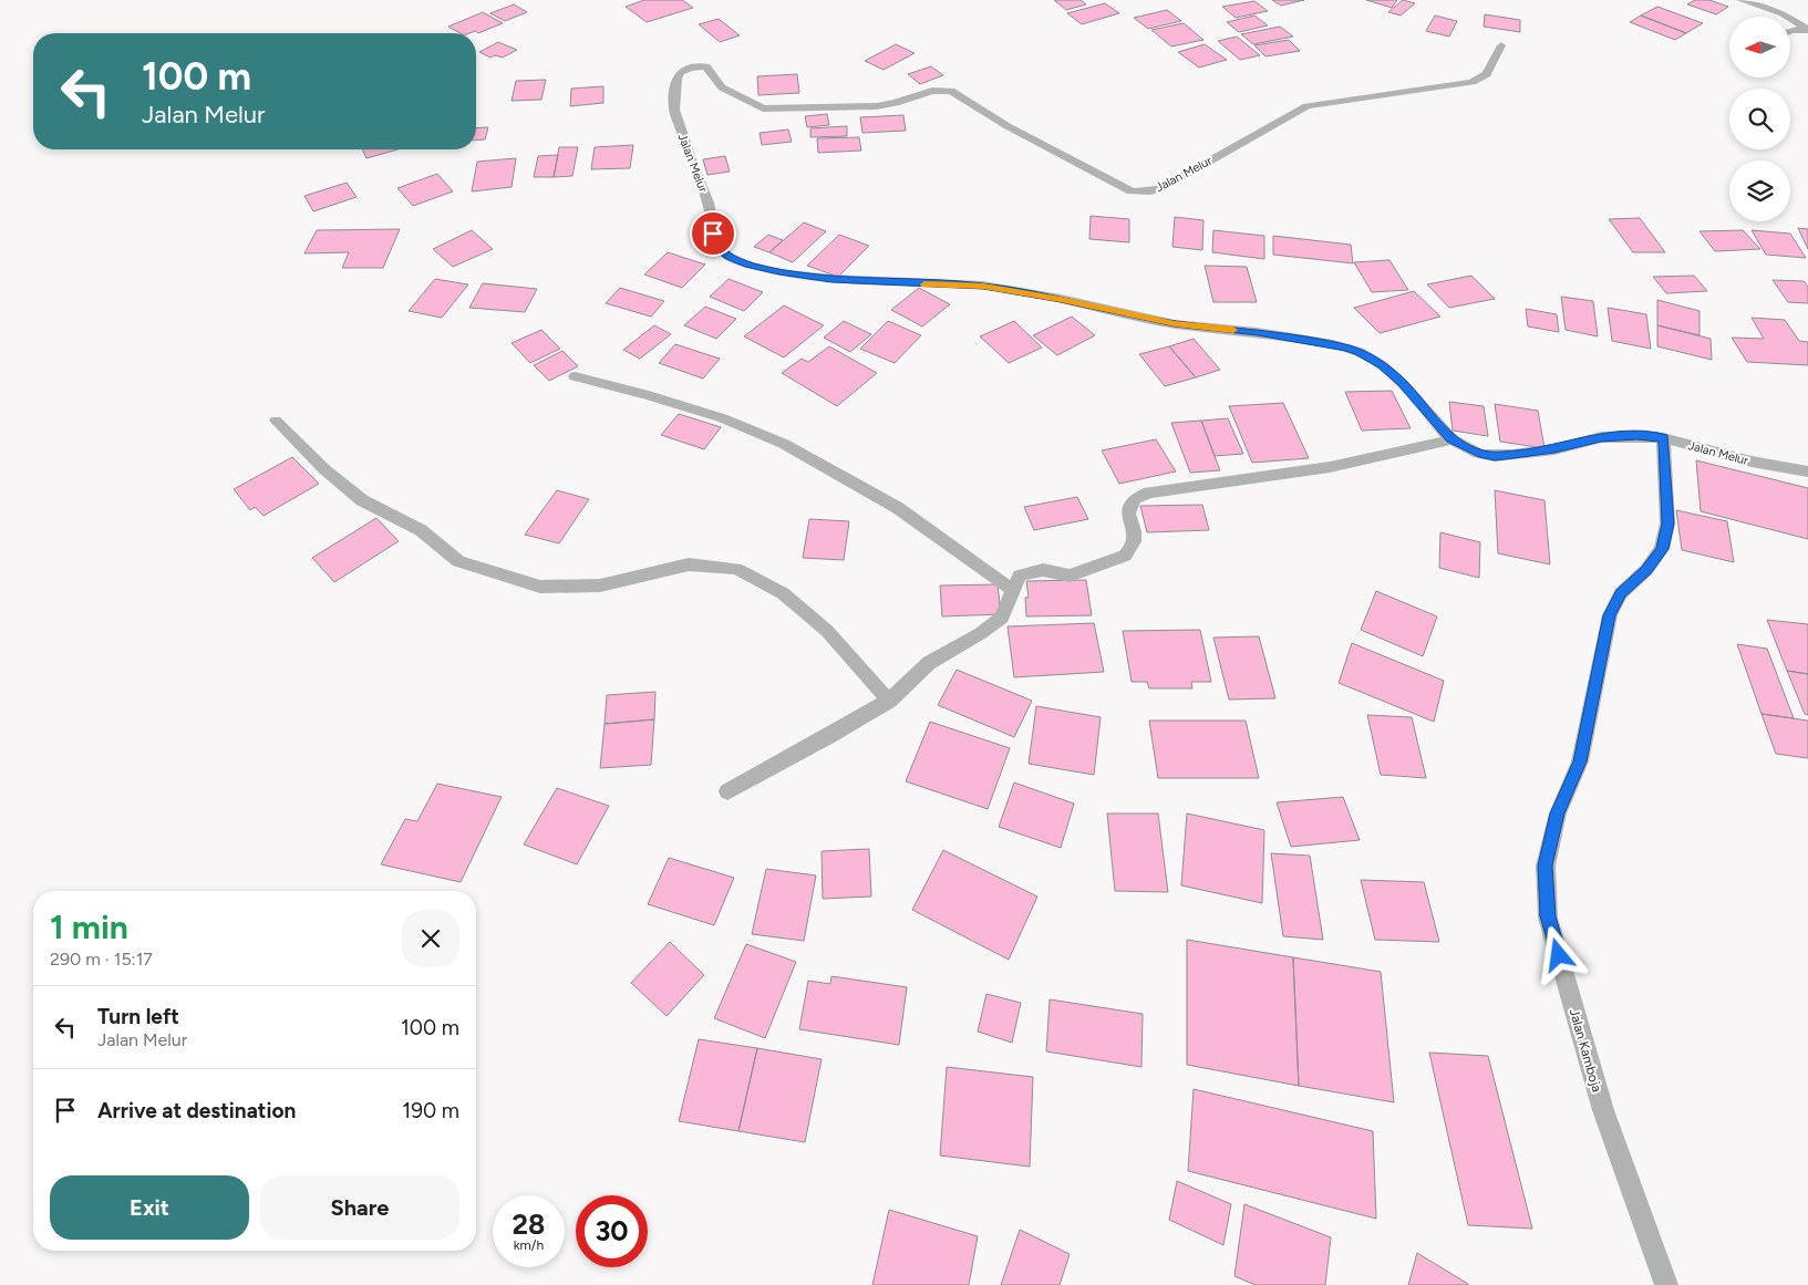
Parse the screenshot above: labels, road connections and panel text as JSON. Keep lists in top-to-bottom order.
{
  "streets": {
    "street": ["Jalan Melur", "Jalan Kamboja"]
  },
  "crossings": [
    ["Jalan Melur", "Jalan Kamboja"]
  ],
  "north": "left",
  "page": {
    "turn": ["100 m", "Jalan Melur"],
    "heading": ["1 min", "290 m · 15:17"],
    "list": [
      {
        "name": "Turn left",
        "note": "Jalan Melur",
        "value": "100 m"
      },
      {
        "name": "Arrive at destination",
        "value": "190 m"
      }
    ],
    "buttons": ["Exit", "Share"],
    "speed": "28 km/h",
    "limit": "30"
  }
}
